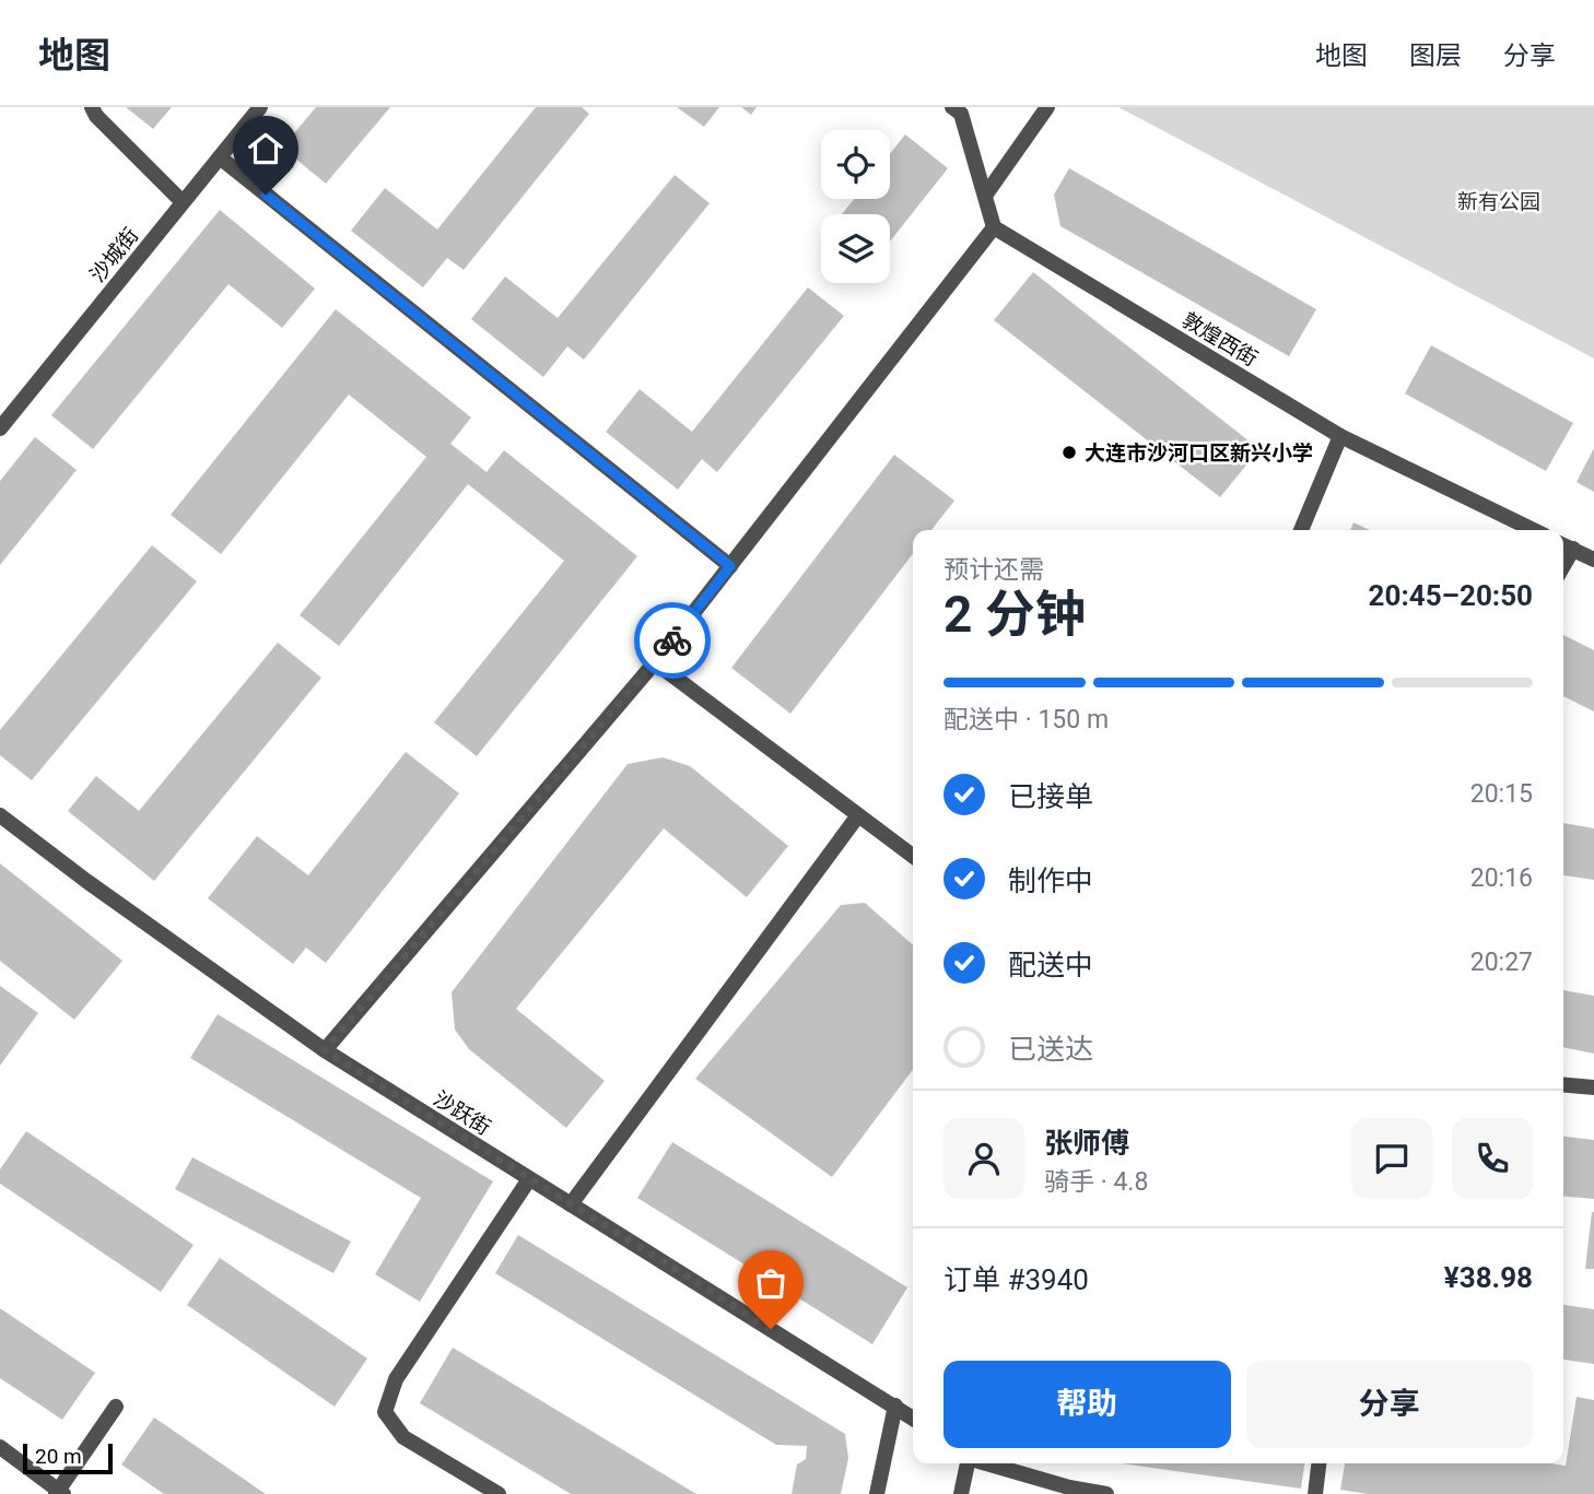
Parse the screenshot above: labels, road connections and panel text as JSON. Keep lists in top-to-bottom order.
{
  "streets": {
    "street": ["沙城街", "敦煌西街", "沙跃街"]
  },
  "parks": ["新有公园"],
  "places": ["大连市沙河口区新兴小学"],
  "scale_bar": "20 m",
  "page": {
    "header": "地图",
    "nav": ["地图", "图层", "分享"],
    "heading": ["2 分钟", "预计还需", "20:45–20:50"],
    "panel": [
      "张师傅",
      "骑手 · 4.8",
      "订单 #3940",
      "¥38.98"
    ],
    "bar": "配送中 · 150 m",
    "list": [
      ["已接单", "20:15"],
      ["制作中", "20:16"],
      ["配送中", "20:27"],
      "已送达"
    ],
    "buttons": ["帮助", "分享"],
    "scale": "20 m"
  }
}
